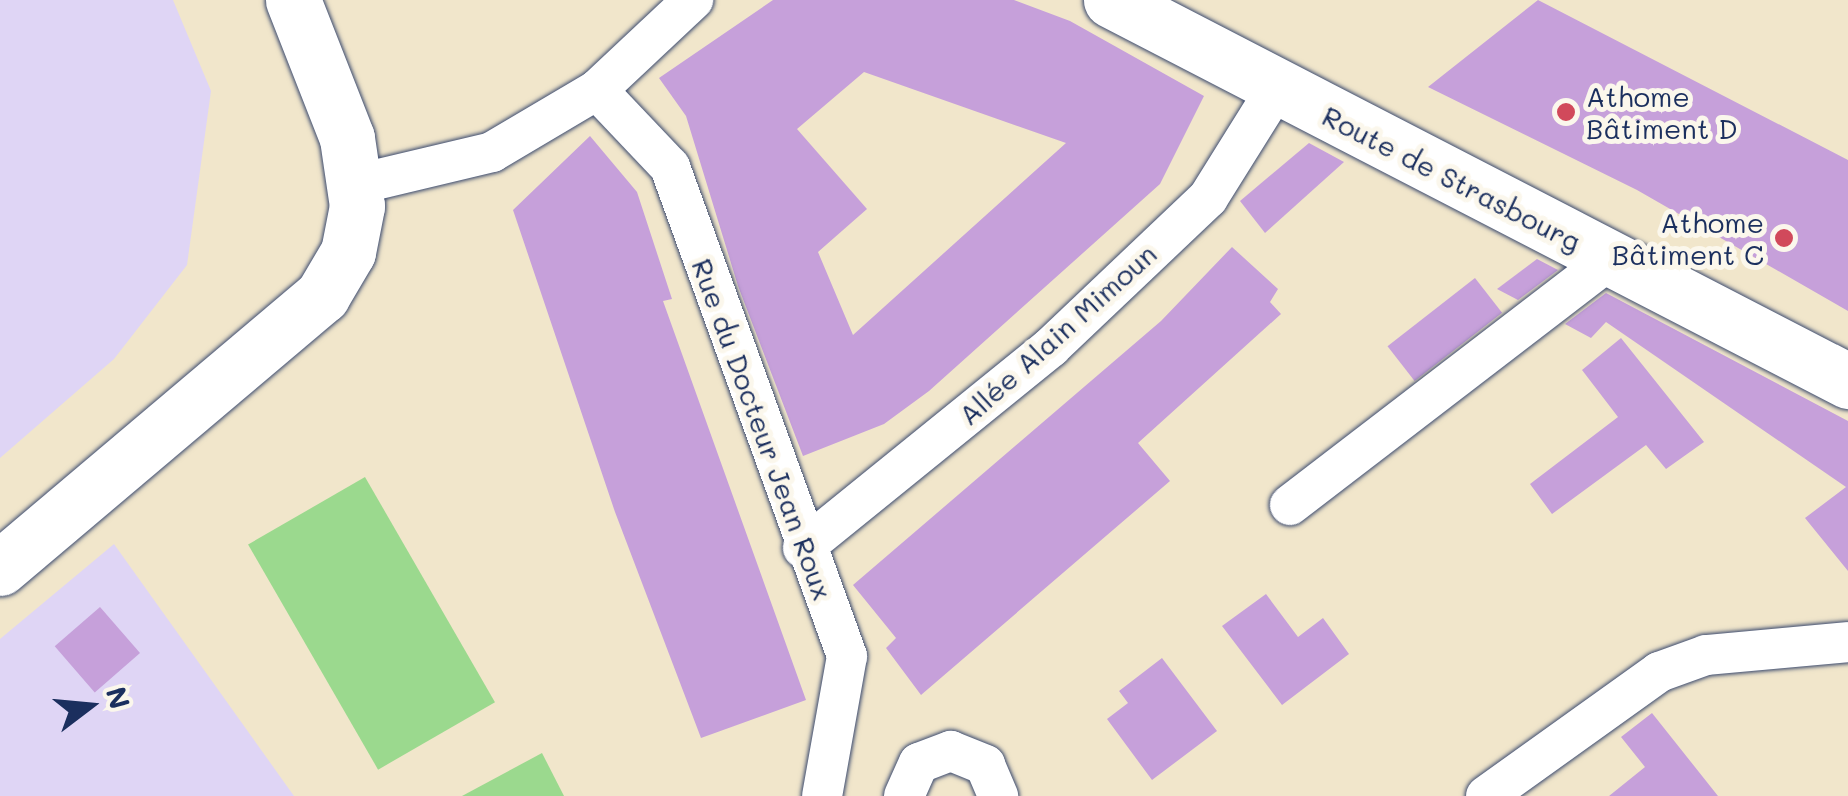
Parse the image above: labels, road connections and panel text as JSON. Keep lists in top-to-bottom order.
{
  "streets": {
    "main road": ["Route de Strasbourg"],
    "street": ["Allée Alain Mimoun", "Rue du Docteur Jean Roux"]
  },
  "crossings": [
    ["Route de Strasbourg", "Allée Alain Mimoun"],
    ["Allée Alain Mimoun", "Rue du Docteur Jean Roux"]
  ],
  "places": ["Athome Bâtiment D", "Athome Bâtiment C"],
  "north": "right"
}
